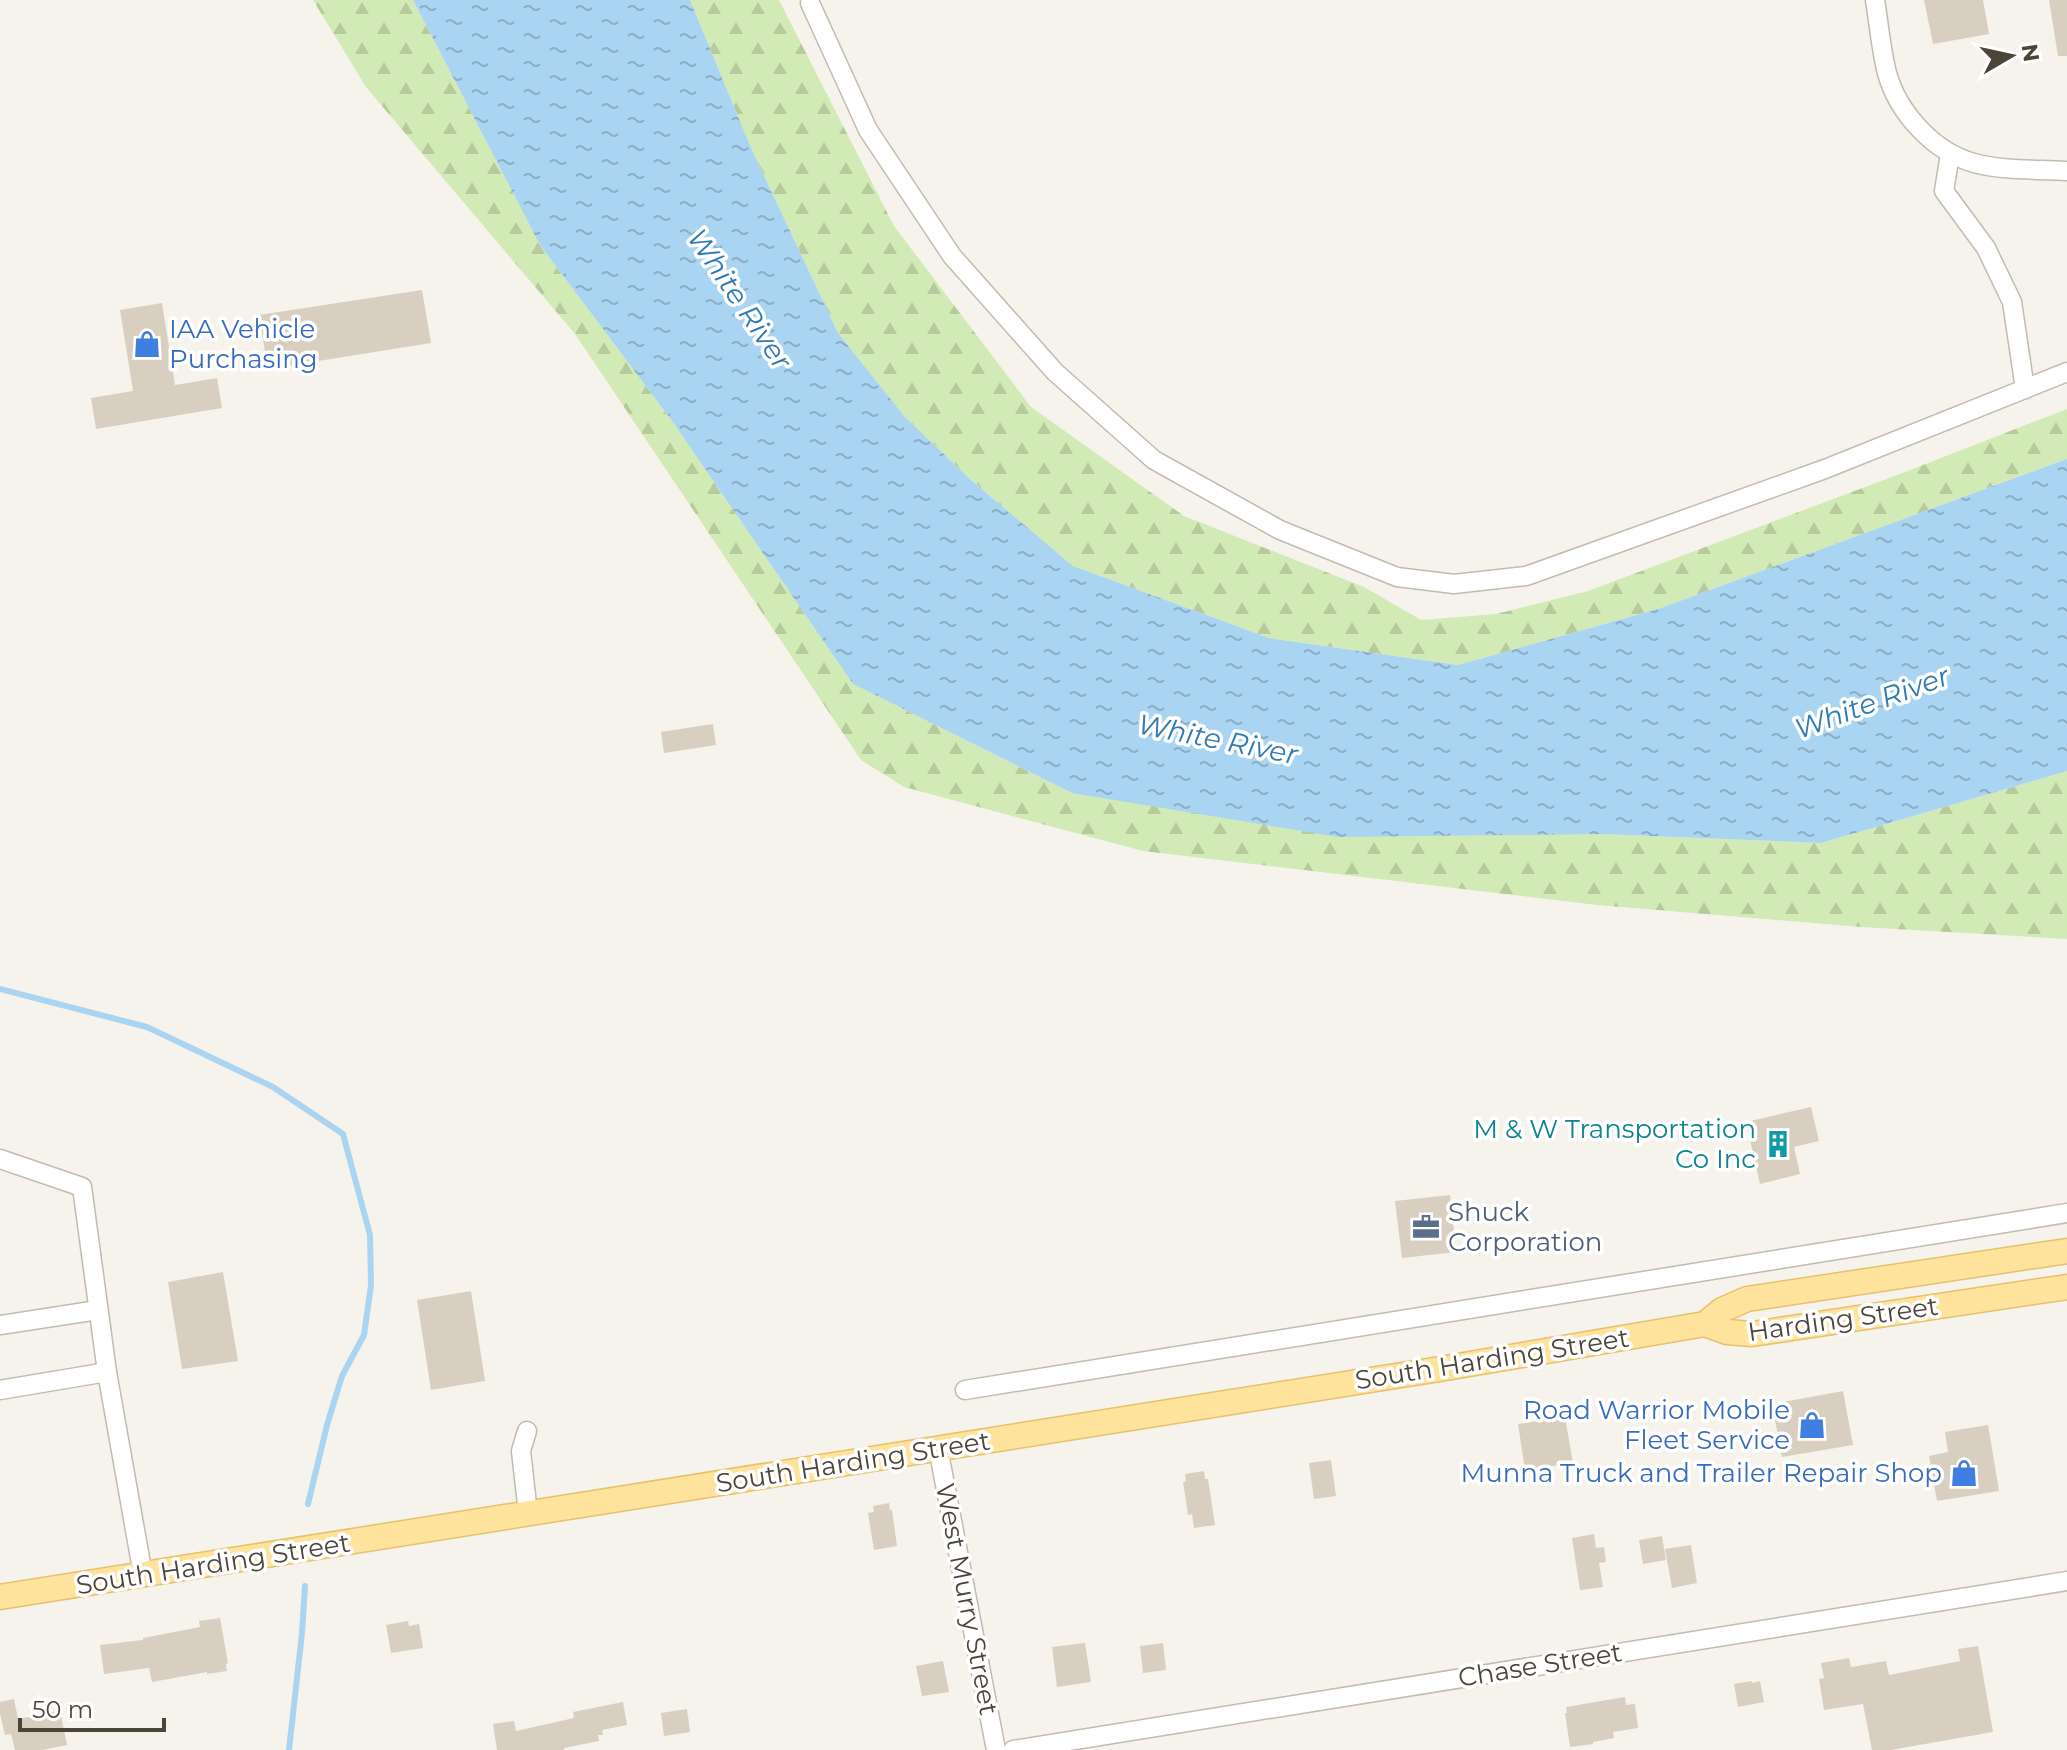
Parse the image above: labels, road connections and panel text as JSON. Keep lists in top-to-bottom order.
{
  "streets": {
    "main road": ["Harding Street", "South Harding Street"],
    "street": ["West Murry Street", "Chase Street"]
  },
  "crossings": [
    ["Harding Street", "South Harding Street"],
    ["South Harding Street", "West Murry Street"]
  ],
  "water": ["White River"],
  "places": {
    "shop": ["IAA Vehicle Purchasing", "Road Warrior Mobile Fleet Service", "Munna Truck and Trailer Repair Shop"],
    "building": ["M & W Transportation Co Inc"],
    "office": ["Shuck Corporation"]
  },
  "scale_bar": "50 m",
  "north": "right"
}
